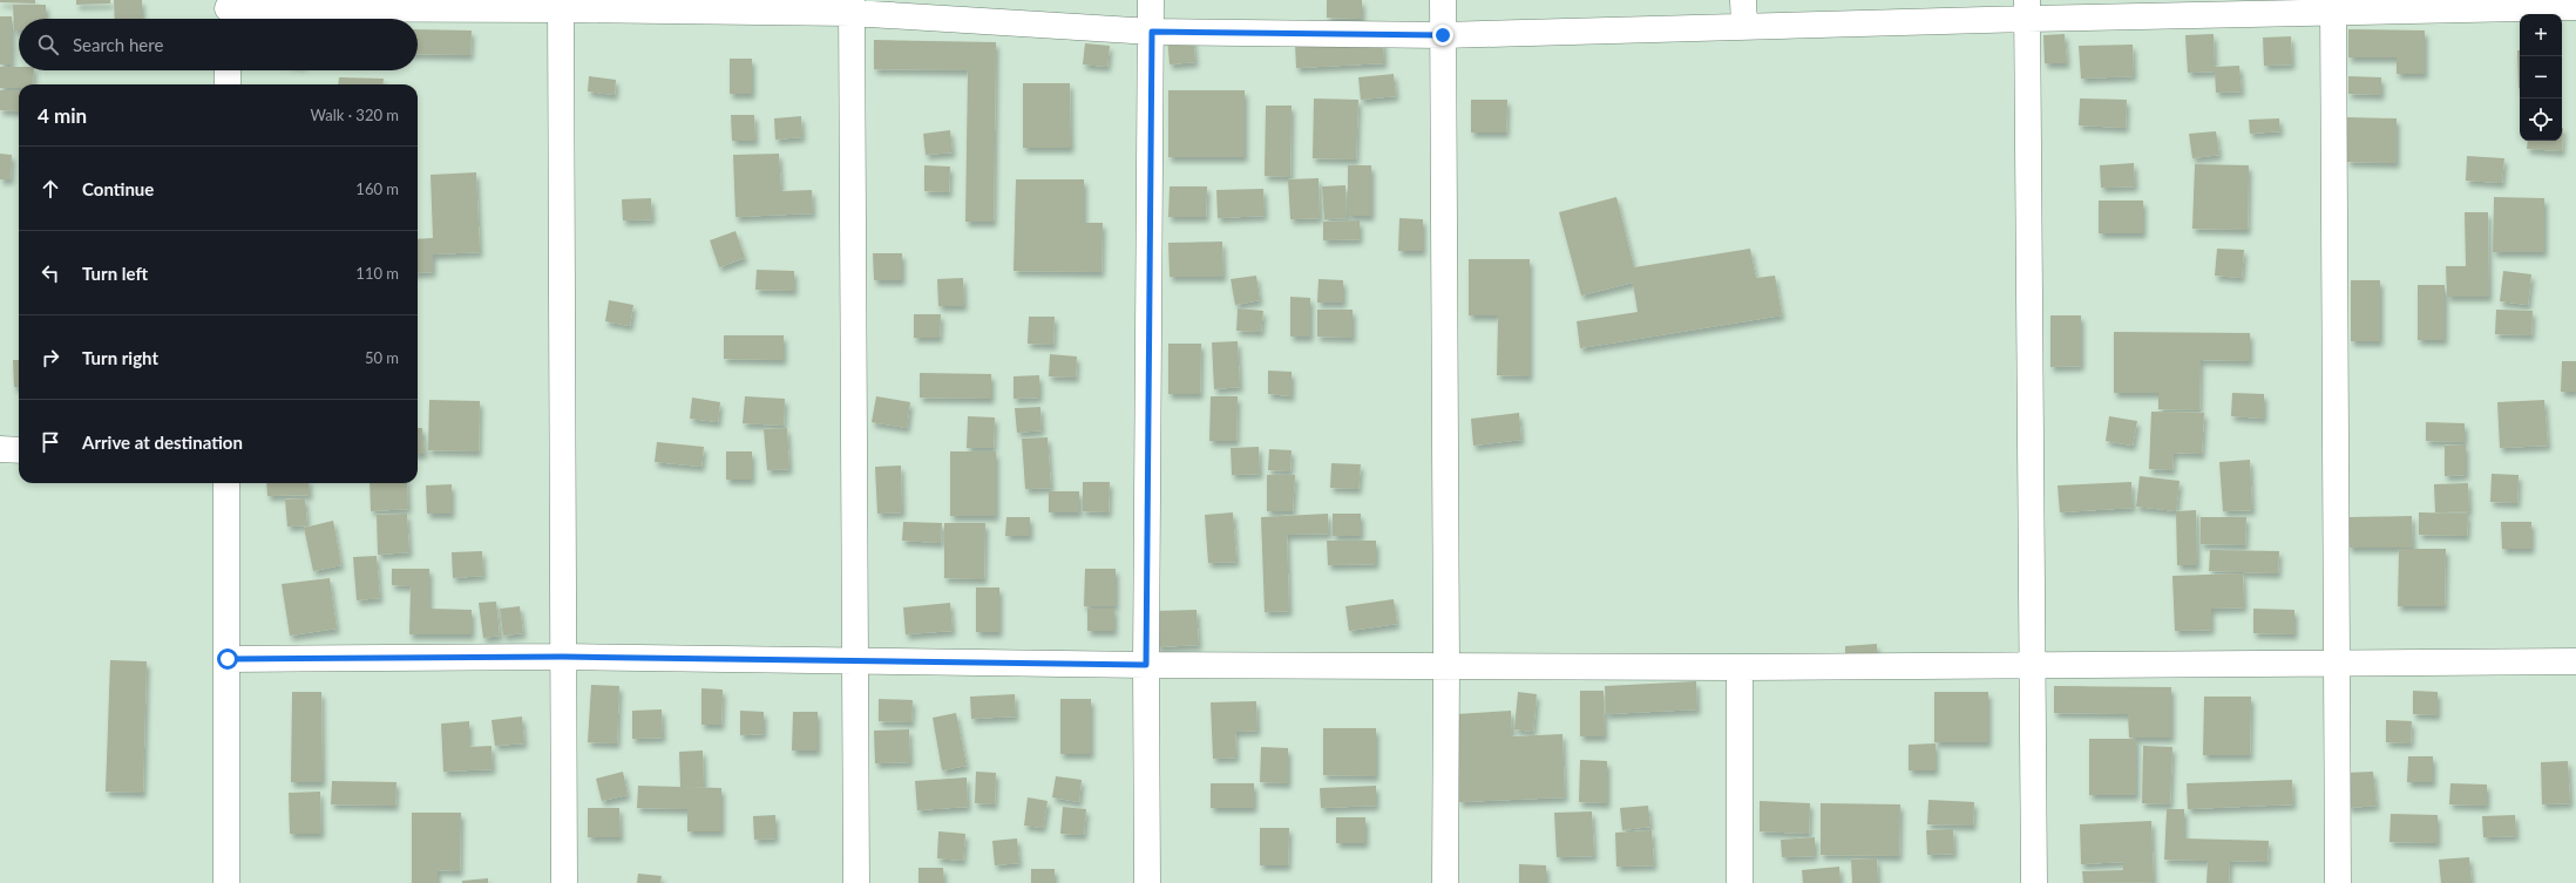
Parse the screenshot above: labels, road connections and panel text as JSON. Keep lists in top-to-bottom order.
{
  "page": {
    "map_buttons": ["+", "−"],
    "search": "Search here",
    "heading": ["4 min", "Walk · 320 m"],
    "list": [
      ["Continue", "160 m"],
      ["Turn left", "110 m"],
      ["Turn right", "50 m"],
      "Arrive at destination"
    ]
  }
}
